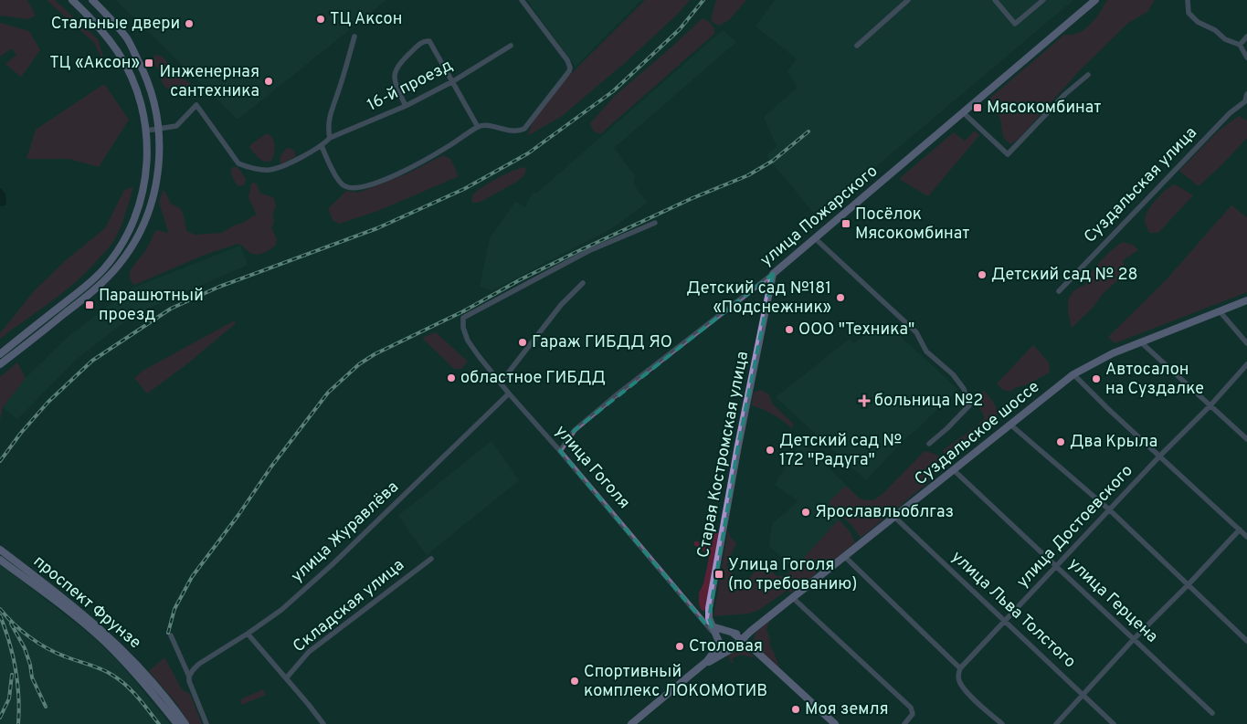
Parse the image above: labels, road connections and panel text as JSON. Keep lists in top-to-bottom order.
{
  "streets": {
    "main road": [
      "улица Пожарского",
      "Суздальское шоссе",
      "Старая Костромская улица",
      "улица Гоголя",
      "проспект Фрунзе"
    ],
    "street": [
      "16-й проезд",
      "Суздальская улица",
      "улица Достоевского",
      "улица Журавлёва",
      "улица Герцена",
      "Складская улица",
      "улица Льва Толстого"
    ]
  },
  "crossings": [
    ["улица Пожарского", "Старая Костромская улица"],
    ["улица Пожарского", "улица Гоголя"],
    ["Суздальское шоссе", "Старая Костромская улица"],
    ["Суздальское шоссе", "улица Гоголя"],
    ["Суздальское шоссе", "улица Герцена"],
    ["Суздальское шоссе", "улица Льва Толстого"],
    ["Старая Костромская улица", "улица Гоголя"],
    ["улица Гоголя", "улица Журавлёва"],
    ["улица Достоевского", "улица Герцена"],
    ["улица Достоевского", "улица Льва Толстого"]
  ],
  "places": {
    "other": [
      "ТЦ Аксон",
      "Стальные двери",
      "Инженерная сантехника",
      "Детский сад № 28",
      "Детский сад №181 «Подснежник»",
      "ООО \"Техника\"",
      "Гараж ГИБДД ЯО",
      "областное ГИБДД",
      "Автосалон на Суздалке",
      "Два Крыла",
      "Детский сад № 172 \"Радуга\"",
      "Ярославльоблгаз",
      "Столовая",
      "Спортивный комплекс ЛОКОМОТИВ",
      "Моя земля"
    ],
    "transit": [
      "ТЦ «Аксон»",
      "Мясокомбинат",
      "Посёлок Мясокомбинат",
      "Парашютный проезд",
      "Улица Гоголя (по требованию)"
    ],
    "health": ["больница №2"]
  }
}
